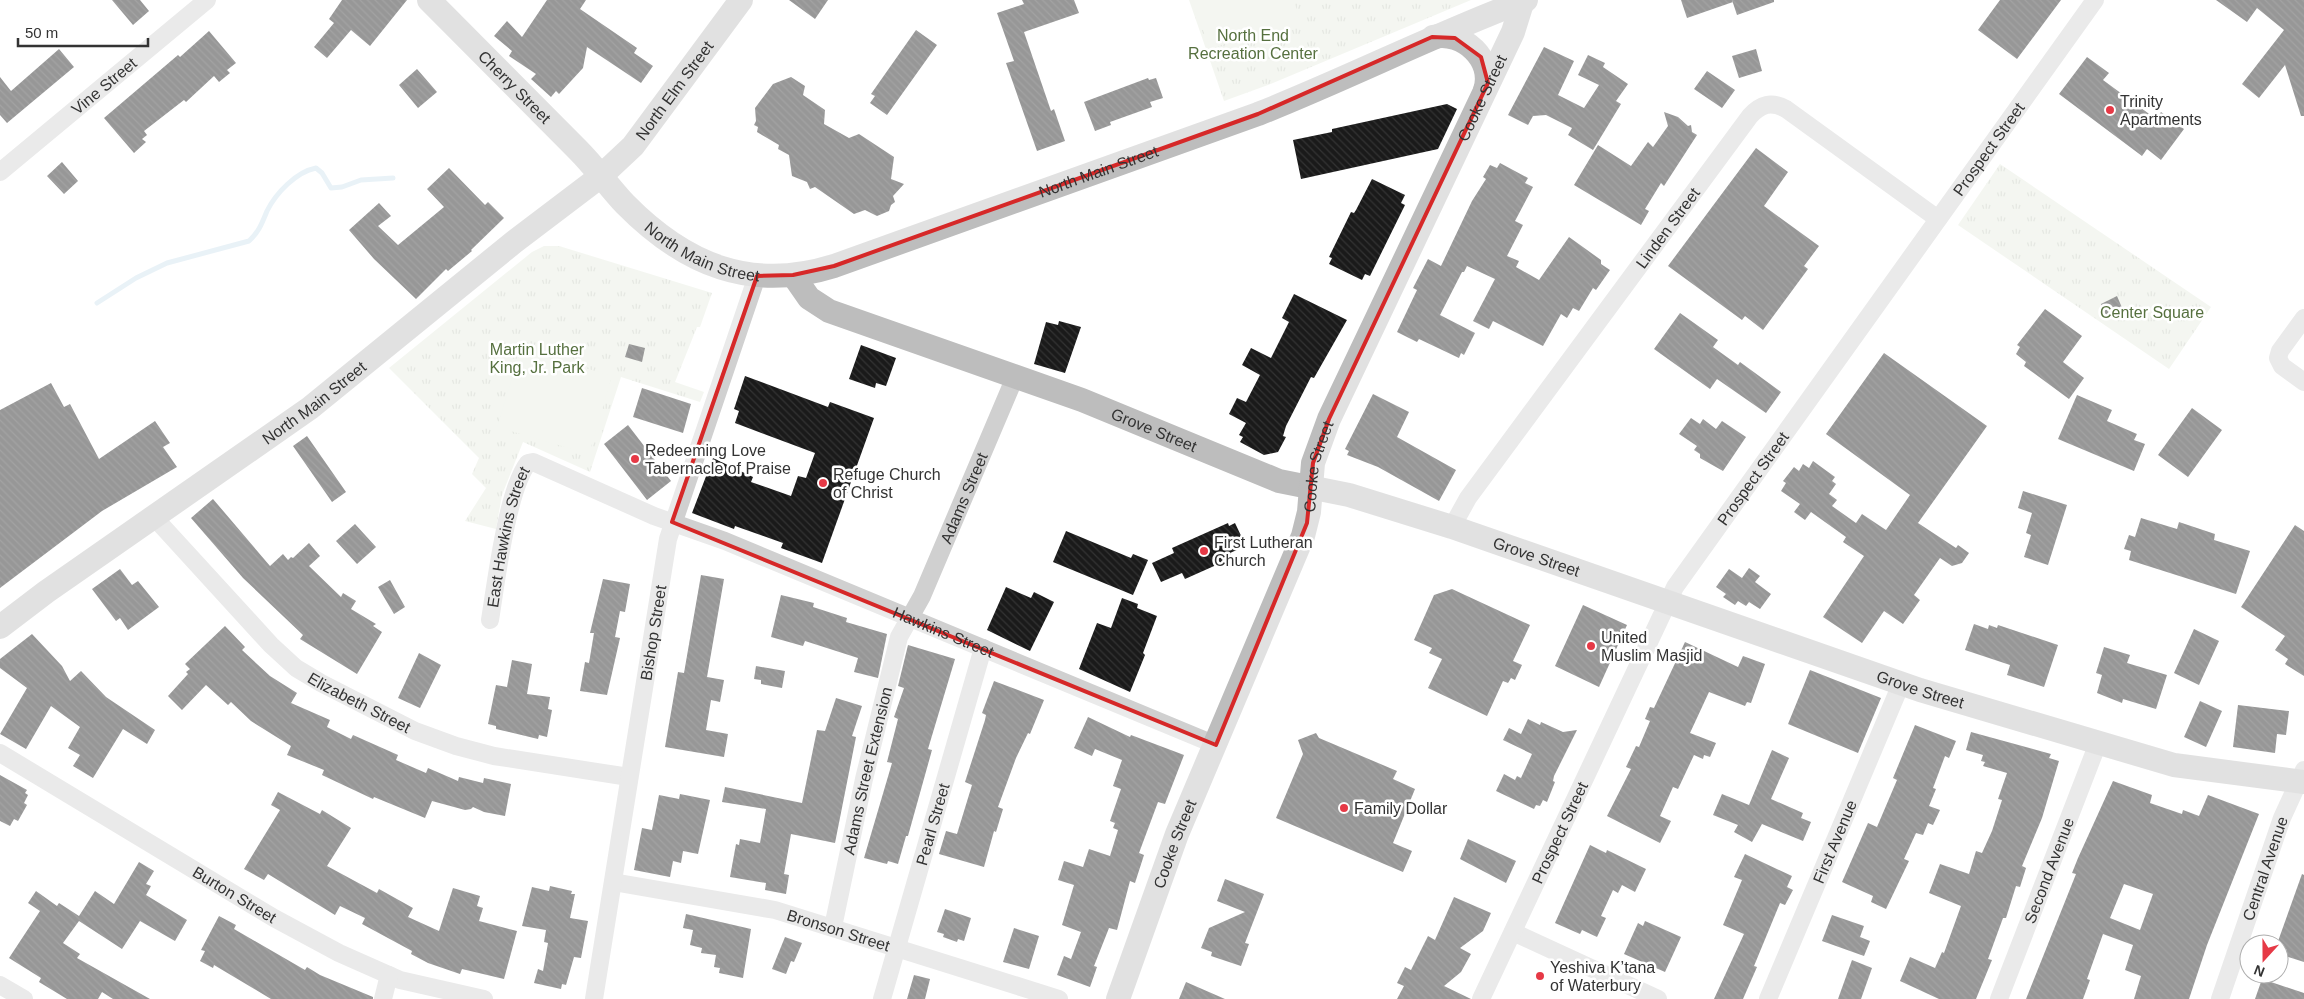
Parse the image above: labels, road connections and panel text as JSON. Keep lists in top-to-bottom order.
{
  "streets": {
    "main road": [
      "Cherry Street",
      "North Elm Street",
      "Cooke Street",
      "North Main Street",
      "Grove Street"
    ],
    "street": [
      "Vine Street",
      "Prospect Street",
      "Linden Street",
      "Adams Street",
      "East Hawkins Street",
      "Bishop Street",
      "Hawkins Street",
      "Elizabeth Street",
      "Adams Street Extension",
      "Pearl Street",
      "First Avenue",
      "Central Avenue",
      "Second Avenue",
      "Burton Street",
      "Bronson Street"
    ]
  },
  "crossings": [
    ["Cherry Street", "North Elm Street"],
    ["Cherry Street", "North Main Street"],
    ["North Elm Street", "North Main Street"],
    ["Cooke Street", "North Main Street"],
    ["Cooke Street", "Grove Street"],
    ["Cooke Street", "Hawkins Street"],
    ["Prospect Street", "Linden Street"],
    ["Prospect Street", "Grove Street"],
    ["North Main Street", "Grove Street"],
    ["North Main Street", "Bishop Street"],
    ["North Main Street", "Elizabeth Street"],
    ["Linden Street", "Grove Street"],
    ["Grove Street", "Adams Street"],
    ["Grove Street", "First Avenue"],
    ["Grove Street", "Central Avenue"],
    ["Grove Street", "Second Avenue"],
    ["Adams Street", "Hawkins Street"],
    ["Adams Street", "Adams Street Extension"],
    ["East Hawkins Street", "Bishop Street"],
    ["East Hawkins Street", "Hawkins Street"],
    ["Bishop Street", "Hawkins Street"],
    ["Bishop Street", "Elizabeth Street"],
    ["Bishop Street", "Bronson Street"],
    ["Hawkins Street", "Adams Street Extension"],
    ["Hawkins Street", "Pearl Street"],
    ["Adams Street Extension", "Bronson Street"],
    ["Pearl Street", "Bronson Street"]
  ],
  "parks": ["North End Recreation Center", "Center Square", "Martin Luther King, Jr. Park"],
  "places": [
    "Trinity Apartments",
    "Redeeming Love Tabernacle of Praise",
    "Refuge Church of Christ",
    "First Lutheran Church",
    "United Muslim Masjid",
    "Family Dollar",
    "Yeshiva K’tana of Waterbury"
  ],
  "scale_bar": "50 m",
  "north": "bottom"
}
